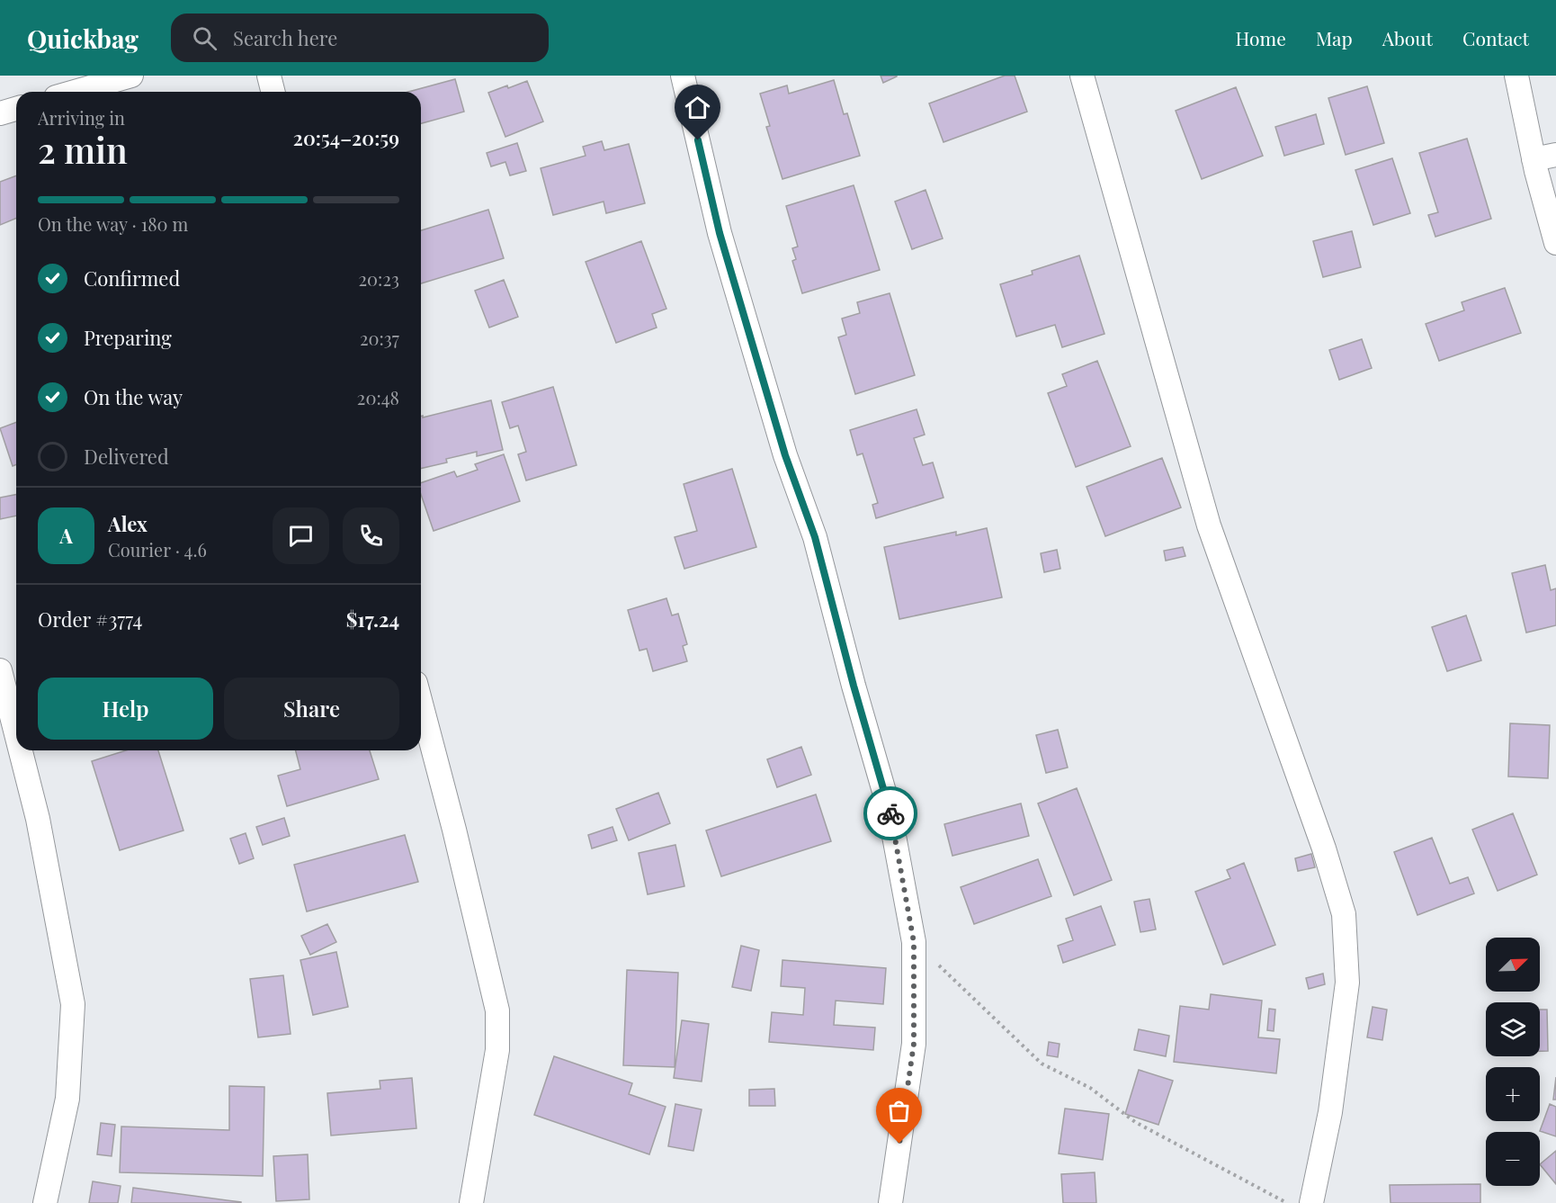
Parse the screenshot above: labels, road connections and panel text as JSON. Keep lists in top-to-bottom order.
{
  "north": "top right",
  "page": {
    "header": "Quickbag",
    "search": "Search here",
    "nav": [
      "Home",
      "Map",
      "About",
      "Contact"
    ],
    "heading": ["2 min", "Arriving in", "20:54–20:59"],
    "panel": [
      "Alex",
      "Courier · 4.6",
      "Order #3774",
      "$17.24"
    ],
    "bar": "On the way · 180 m",
    "list": [
      ["Confirmed", "20:23"],
      ["Preparing", "20:37"],
      ["On the way", "20:48"],
      "Delivered"
    ],
    "round": "A",
    "buttons": ["Help", "Share"],
    "map_buttons": ["+", "−"]
  }
}
